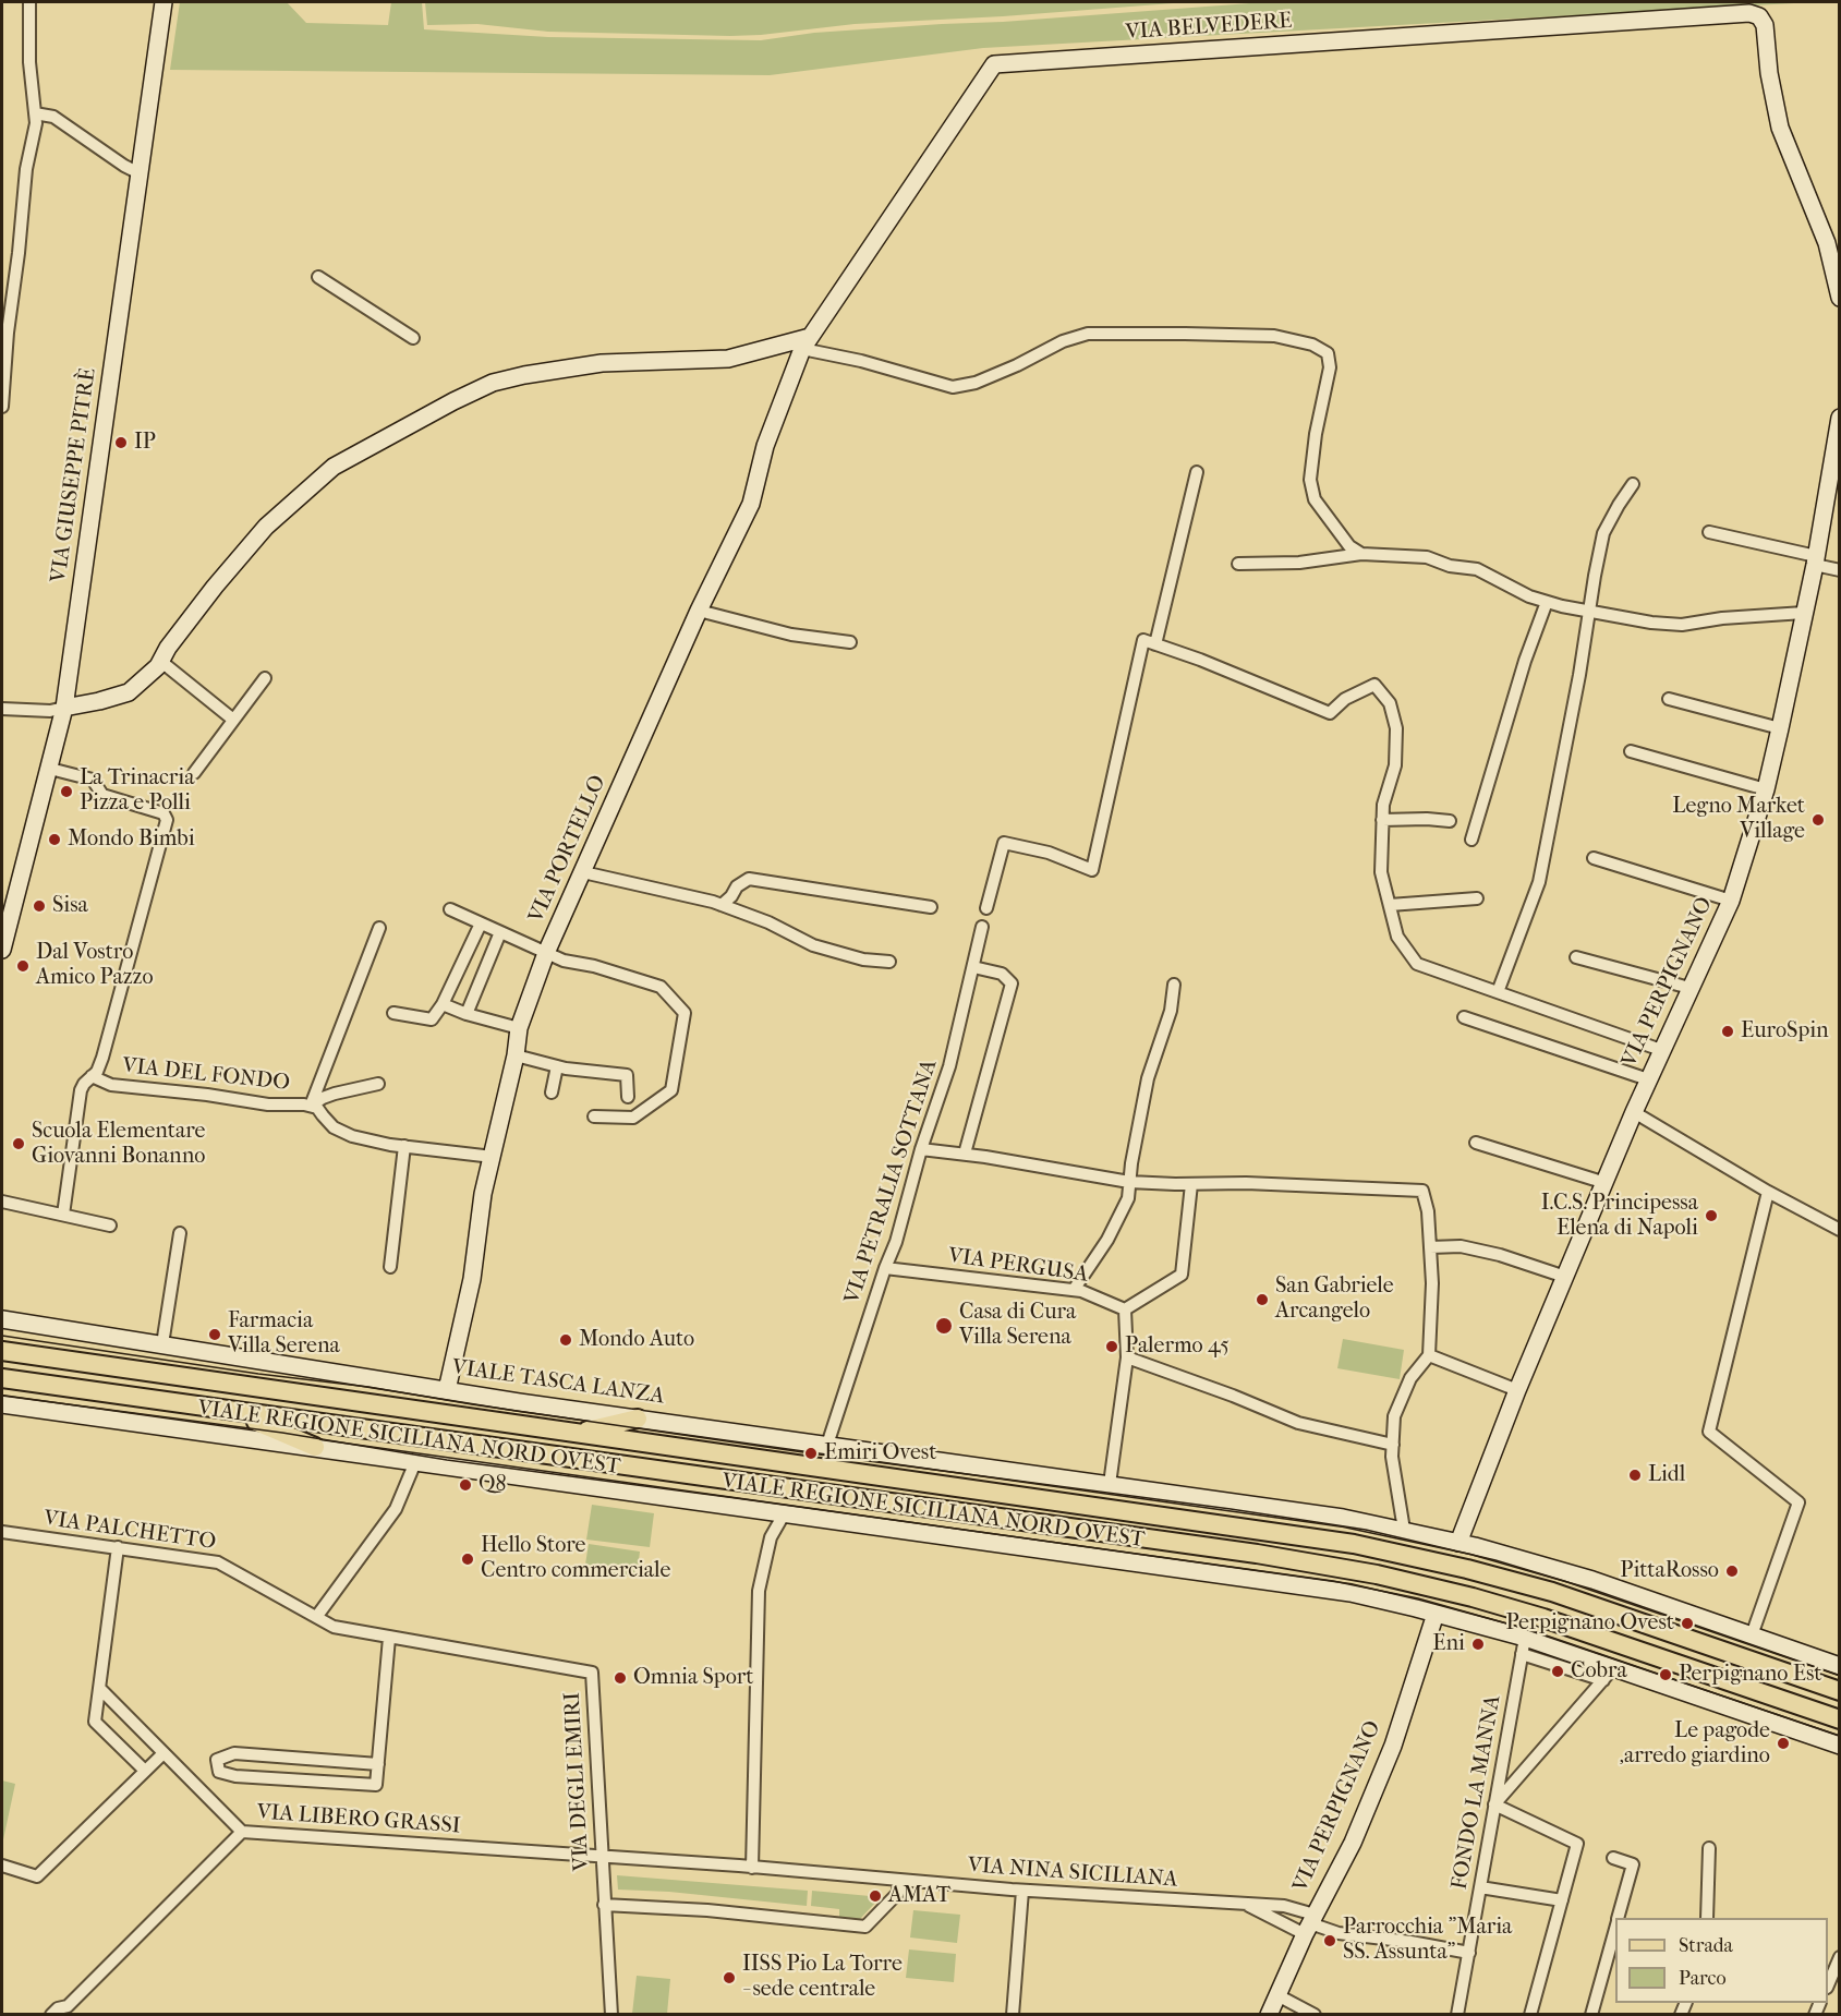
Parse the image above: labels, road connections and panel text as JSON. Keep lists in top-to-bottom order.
{
  "streets": {
    "main road": ["VIALE REGIONE SICILIANA NORD OVEST"],
    "street": [
      "VIA BELVEDERE",
      "VIA GIUSEPPE PITRÈ",
      "VIA PORTELLO",
      "VIA PERPIGNANO",
      "VIA DEL FONDO",
      "VIA PETRALIA SOTTANA",
      "VIA PERGUSA",
      "VIALE TASCA LANZA",
      "VIA PALCHETTO",
      "VIA DEGLI EMIRI",
      "FONDO LA MANNA",
      "VIA LIBERO GRASSI",
      "VIA NINA SICILIANA"
    ]
  },
  "crossings": [
    ["VIA BELVEDERE", "VIA PORTELLO"],
    ["VIA PORTELLO", "VIALE TASCA LANZA"],
    ["VIA PERPIGNANO", "VIALE REGIONE SICILIANA NORD OVEST"],
    ["VIA PERPIGNANO", "VIA NINA SICILIANA"],
    ["VIA PETRALIA SOTTANA", "VIA PERGUSA"],
    ["VIA PETRALIA SOTTANA", "VIALE TASCA LANZA"],
    ["VIALE REGIONE SICILIANA NORD OVEST", "FONDO LA MANNA"],
    ["VIA PALCHETTO", "VIA DEGLI EMIRI"],
    ["VIA DEGLI EMIRI", "VIA LIBERO GRASSI"],
    ["VIA DEGLI EMIRI", "VIA NINA SICILIANA"],
    ["VIA LIBERO GRASSI", "VIA NINA SICILIANA"]
  ],
  "places": [
    "IP",
    "La Trinacria Pizza e Polli",
    "Legno Market Village",
    "Mondo Bimbi",
    "Sisa",
    "Dal Vostro Amico Pazzo",
    "EuroSpin",
    "Scuola Elementare Giovanni Bonanno",
    "I.C.S. Principessa Elena di Napoli",
    "San Gabriele Arcangelo",
    "Casa di Cura Villa Serena",
    "Farmacia Villa Serena",
    "Mondo Auto",
    "Palermo 45",
    "Emiri Ovest",
    "Lidl",
    "Q8",
    "Hello Store Centro commerciale",
    "PittaRosso",
    "Perpignano Ovest",
    "Eni",
    "Cobra",
    "Perpignano Est",
    "Omnia Sport",
    "Le pagode ,arredo giardino",
    "AMAT",
    "Parrocchia \"Maria SS. Assunta\"",
    "IISS Pio La Torre - sede centrale"
  ],
  "legend": ["Strada", "Parco"]
}
